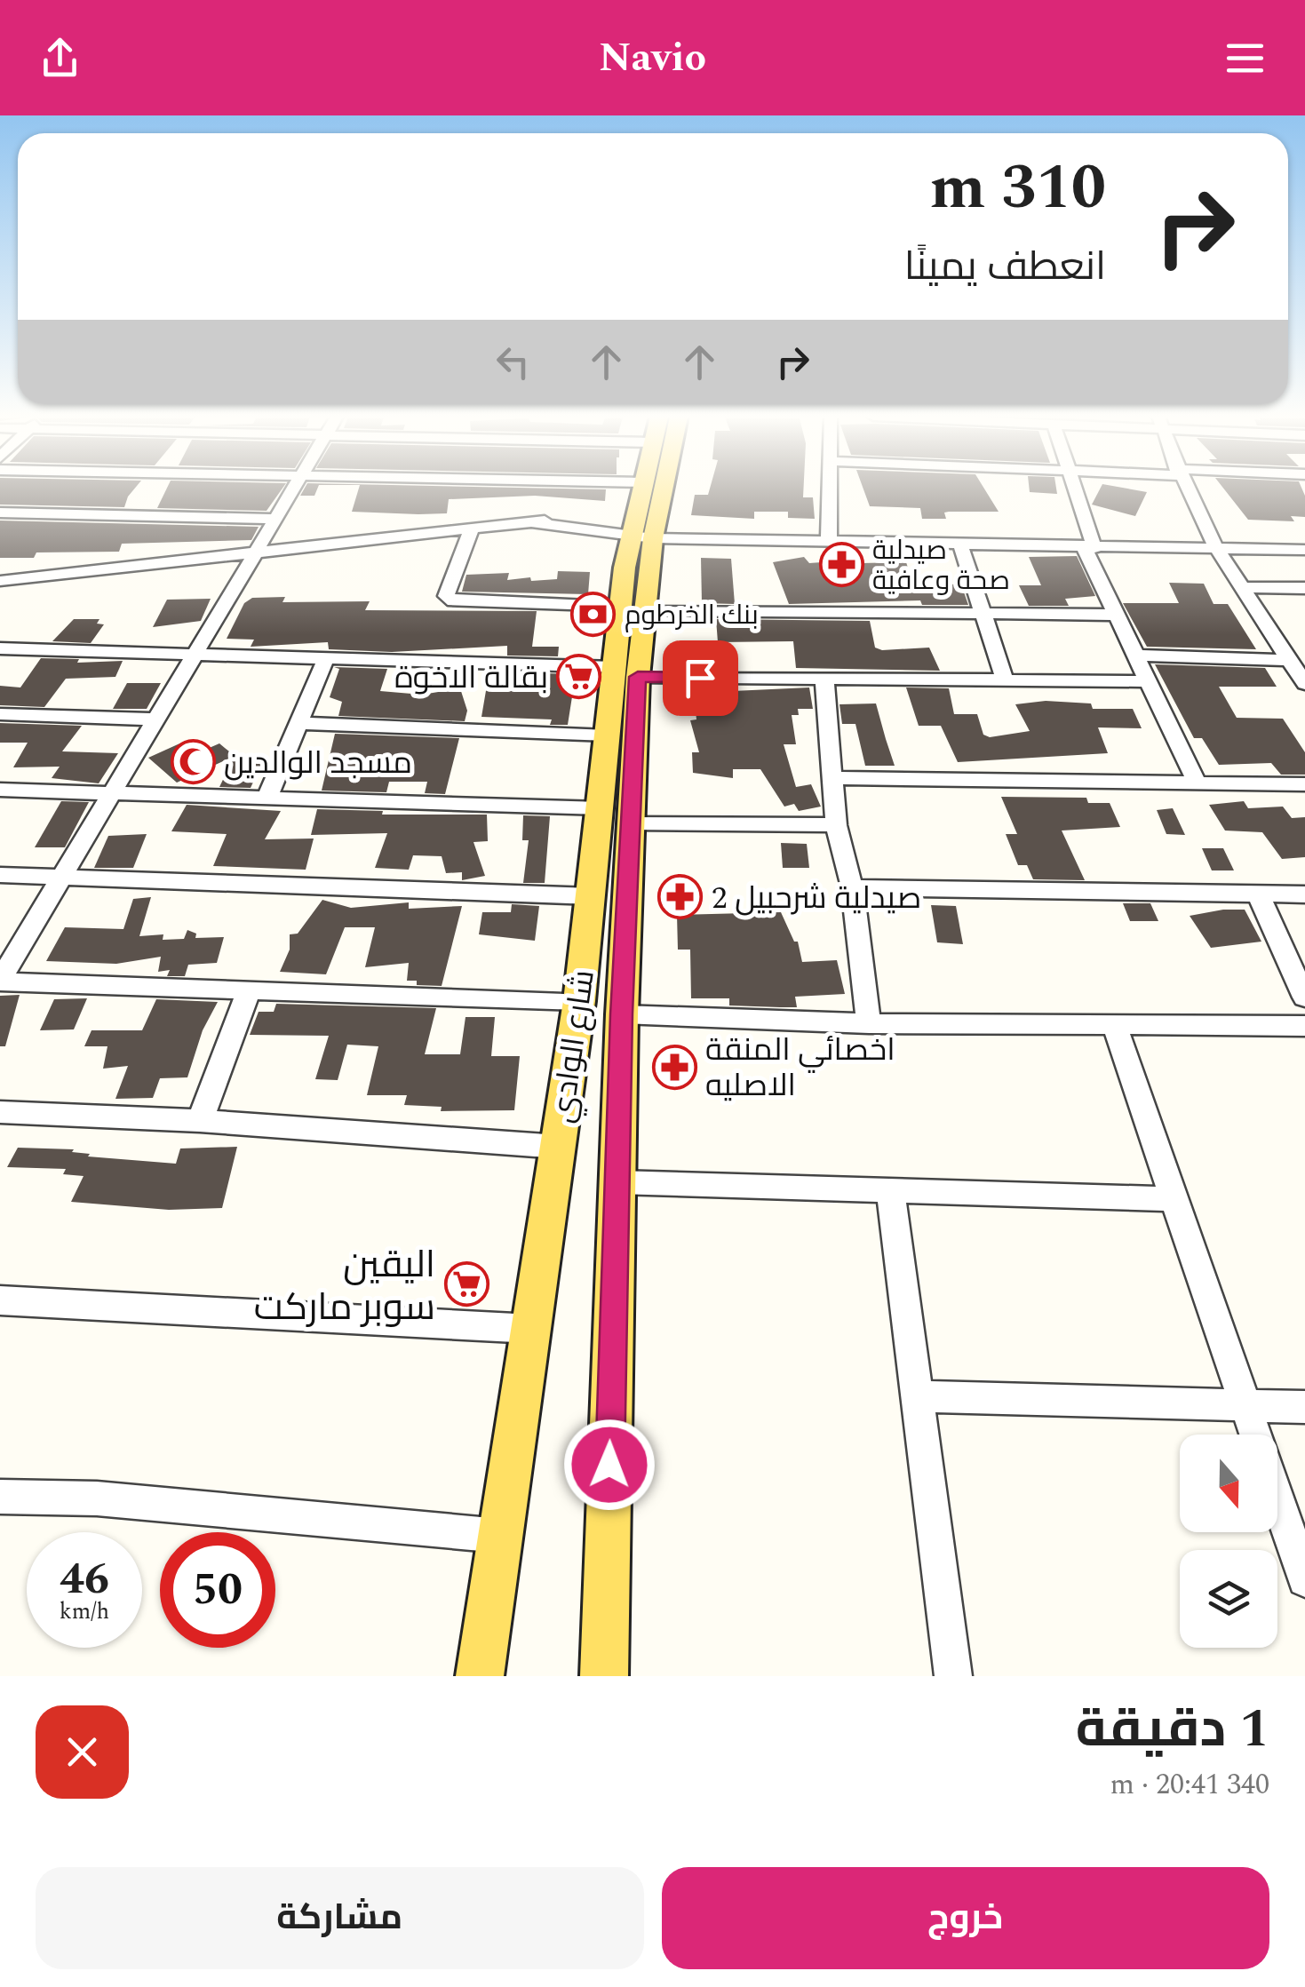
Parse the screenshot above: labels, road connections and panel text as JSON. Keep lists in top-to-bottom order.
{
  "streets": {
    "main road": ["شارع الوادي"]
  },
  "places": {
    "pharmacy": ["صيدلية صحة وعافية", "صيدلية شرحبيل 2", "اخصائي المنقة الاصليه"],
    "bank": ["بنك الخرطوم"],
    "supermarket": ["بقالة الاخوة", "اليقين سوبر ماركت"],
    "mosque": ["مسجد الوالدين"]
  },
  "north": "bottom",
  "page": {
    "header": "Navio",
    "turn": ["310 m", "انعطف يمينًا"],
    "speed": "46 km/h",
    "limit": "50",
    "heading": ["1 دقيقة", "340 m · 20:41"],
    "buttons": ["خروج", "مشاركة"]
  }
}
